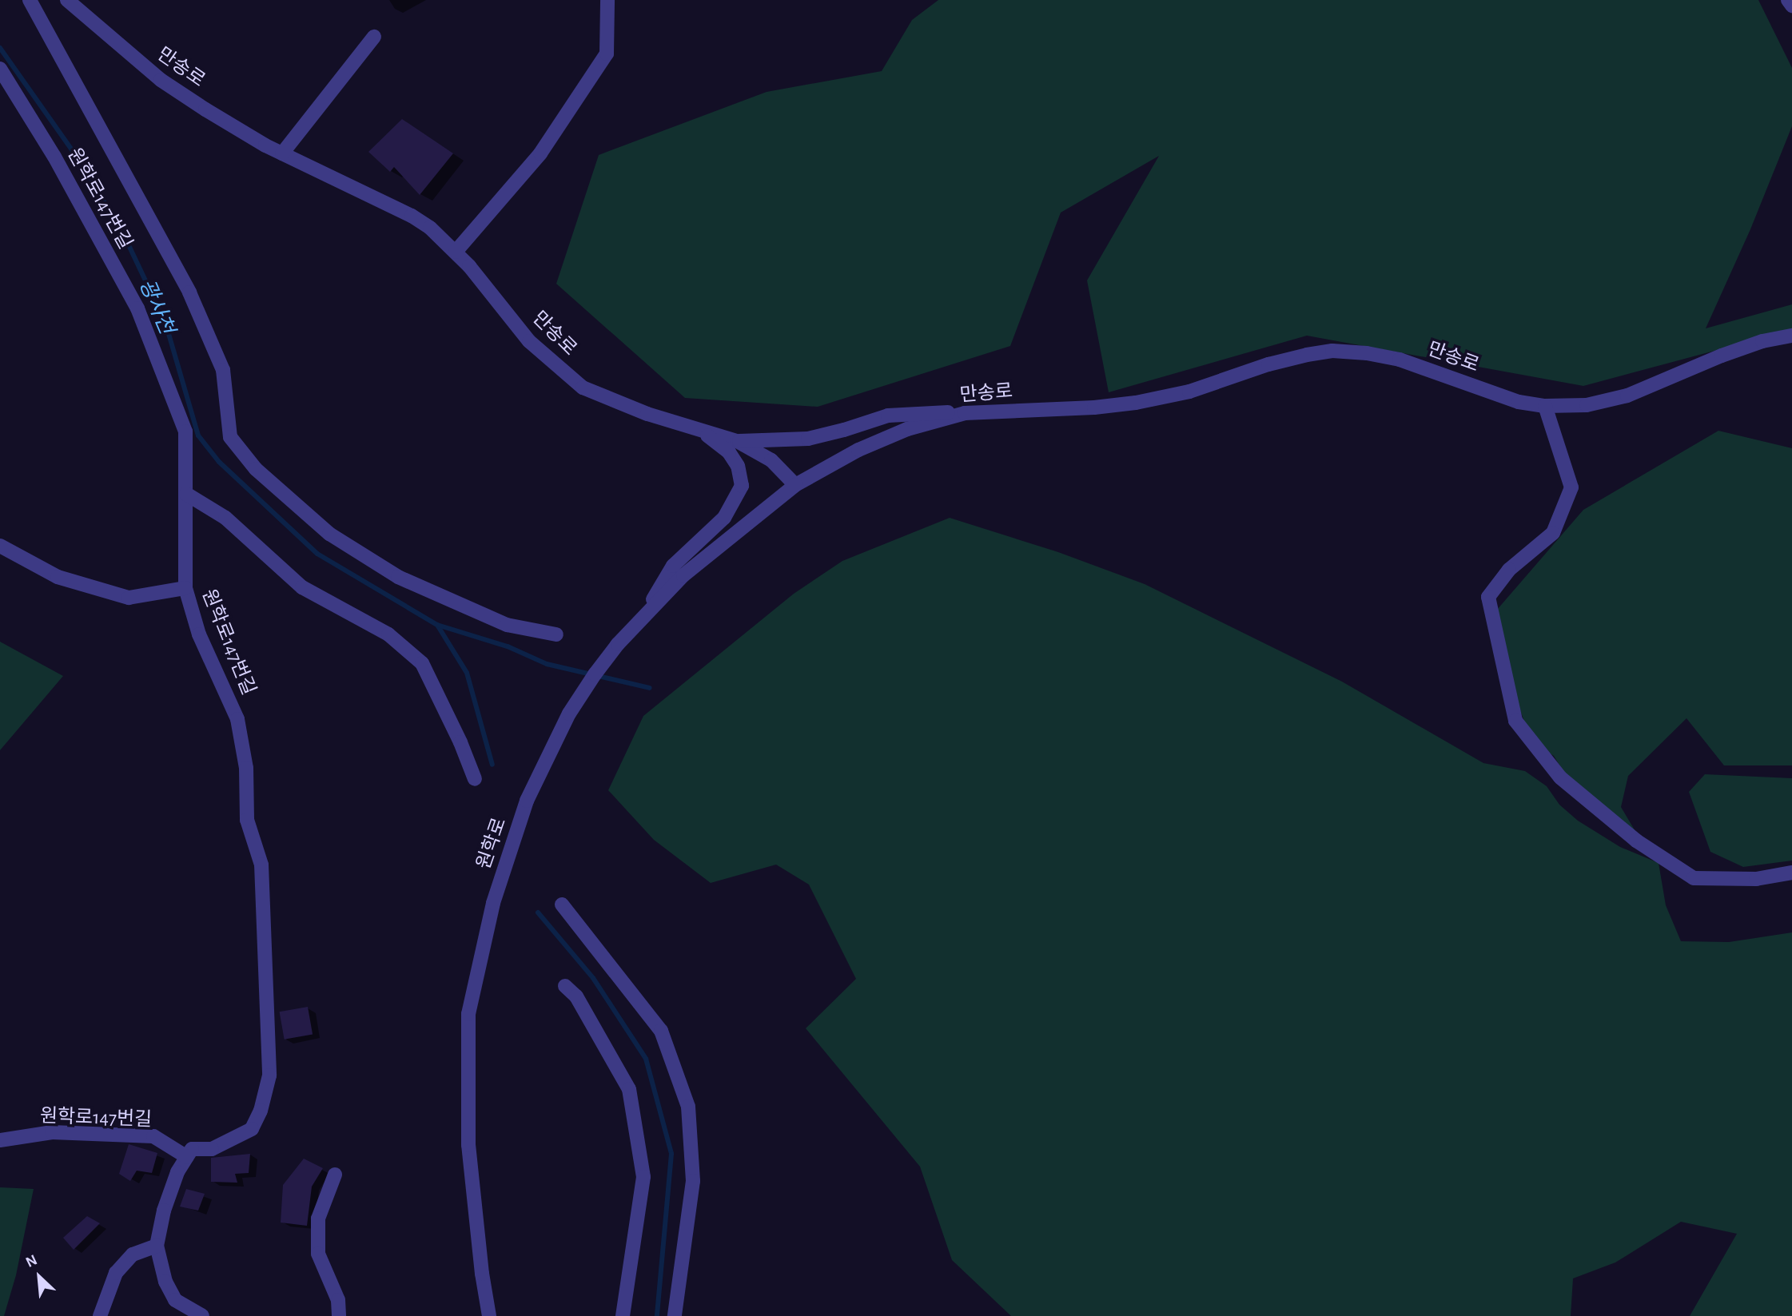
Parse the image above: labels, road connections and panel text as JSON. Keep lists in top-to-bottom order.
{
  "streets": {
    "street": ["만송로", "원학로147번길", "원학로"]
  },
  "crossings": [
    ["만송로", "원학로"]
  ],
  "water": ["광사천"],
  "north": "top left"
}
